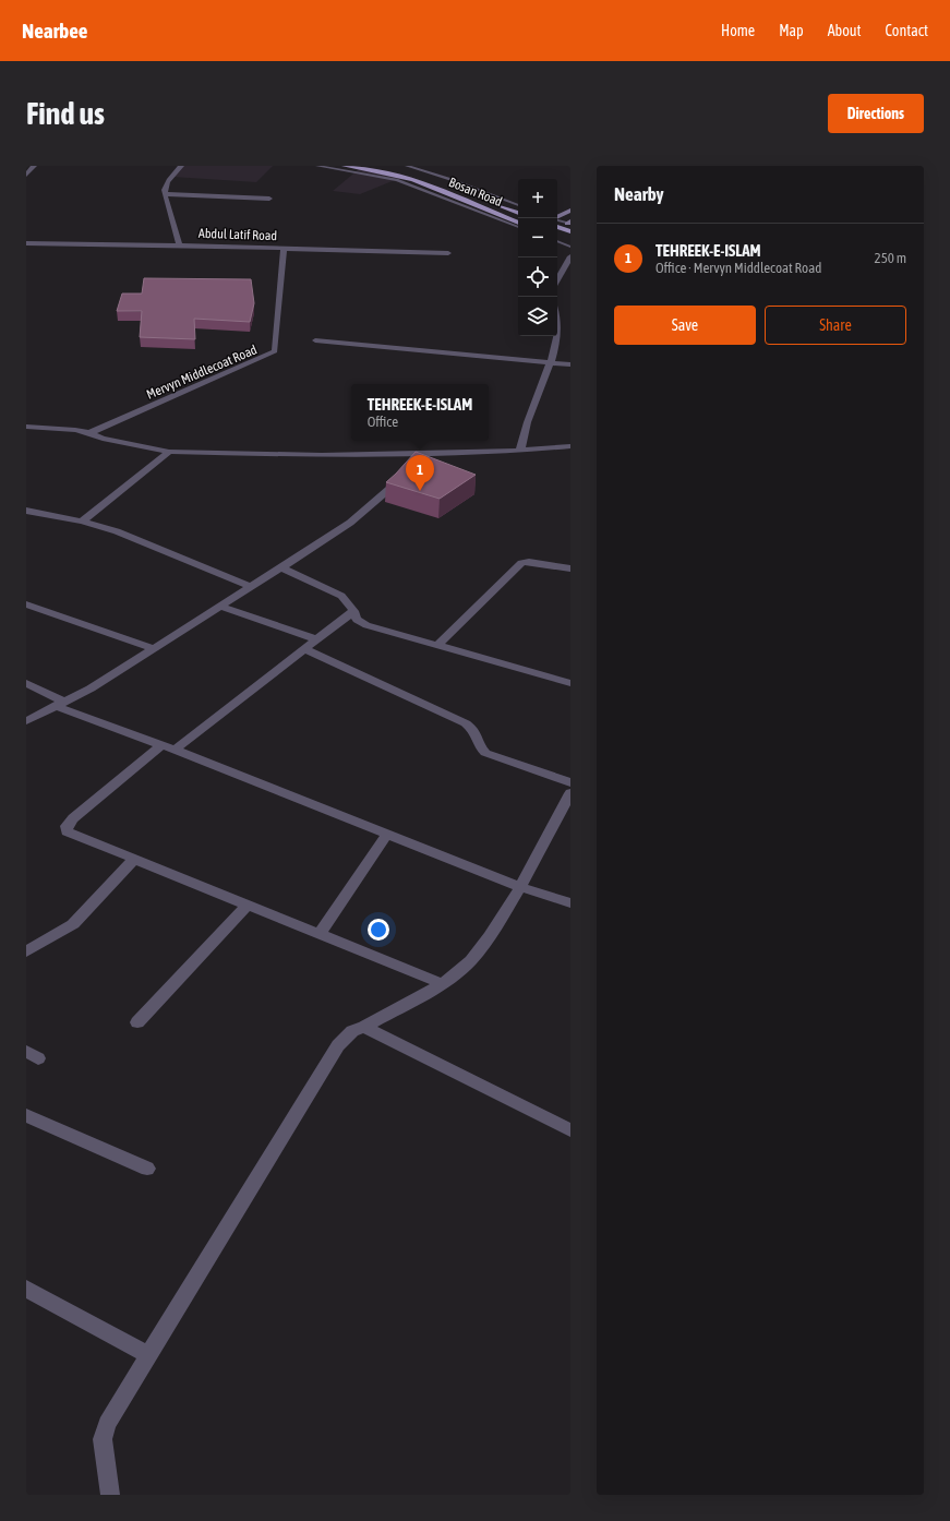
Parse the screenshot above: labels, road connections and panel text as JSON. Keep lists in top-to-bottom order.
{
  "streets": {
    "main road": ["Bosan Road"],
    "street": ["Abdul Latif Road", "Mervyn Middlecoat Road"]
  },
  "crossings": [
    ["Abdul Latif Road", "Mervyn Middlecoat Road"]
  ],
  "page": {
    "header": "Nearbee",
    "nav": [
      "Home",
      "Map",
      "About",
      "Contact"
    ],
    "buttons": [
      "Directions",
      ["Save", "Share"]
    ],
    "title": "Find us",
    "heading": "Nearby",
    "map_buttons": ["+", "−"],
    "list": [
      {
        "mark": "1",
        "name": "TEHREEK-E-ISLAM",
        "note": "Office · Mervyn Middlecoat Road",
        "value": "250 m"
      }
    ],
    "popup": ["TEHREEK-E-ISLAM", "Office"],
    "pins": "1"
  }
}
